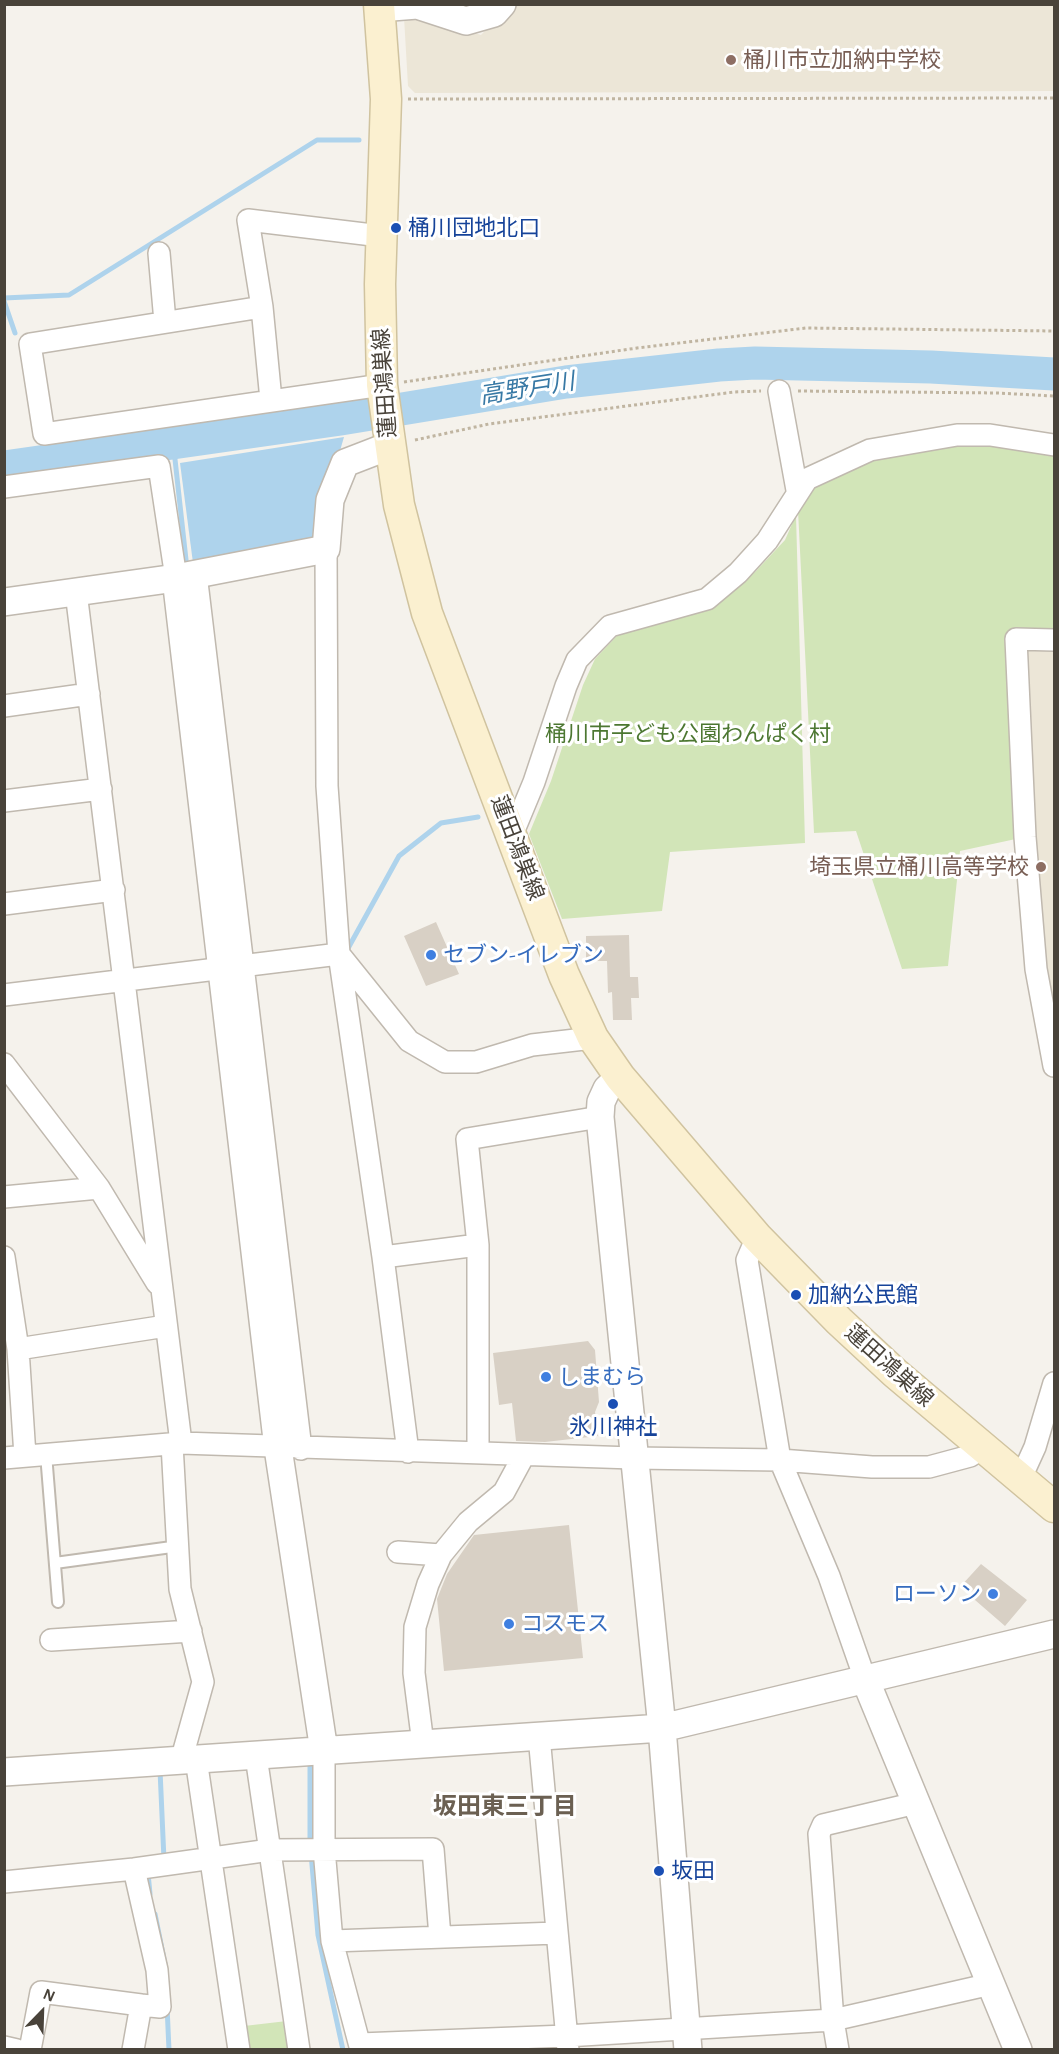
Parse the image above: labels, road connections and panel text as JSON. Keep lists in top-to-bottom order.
{
  "streets": {
    "main road": ["蓮田鴻巣線"]
  },
  "districts": ["坂田東三丁目"],
  "water": ["高野戸川"],
  "parks": ["桶川市子ども公園わんぱく村"],
  "places": [
    "桶川市立加納中学校",
    "桶川団地北口",
    "埼玉県立桶川高等学校",
    "セブン-イレブン",
    "加納公民館",
    "しまむら",
    "氷川神社",
    "ローソン",
    "コスモス",
    "坂田"
  ],
  "north": "top right"
}
